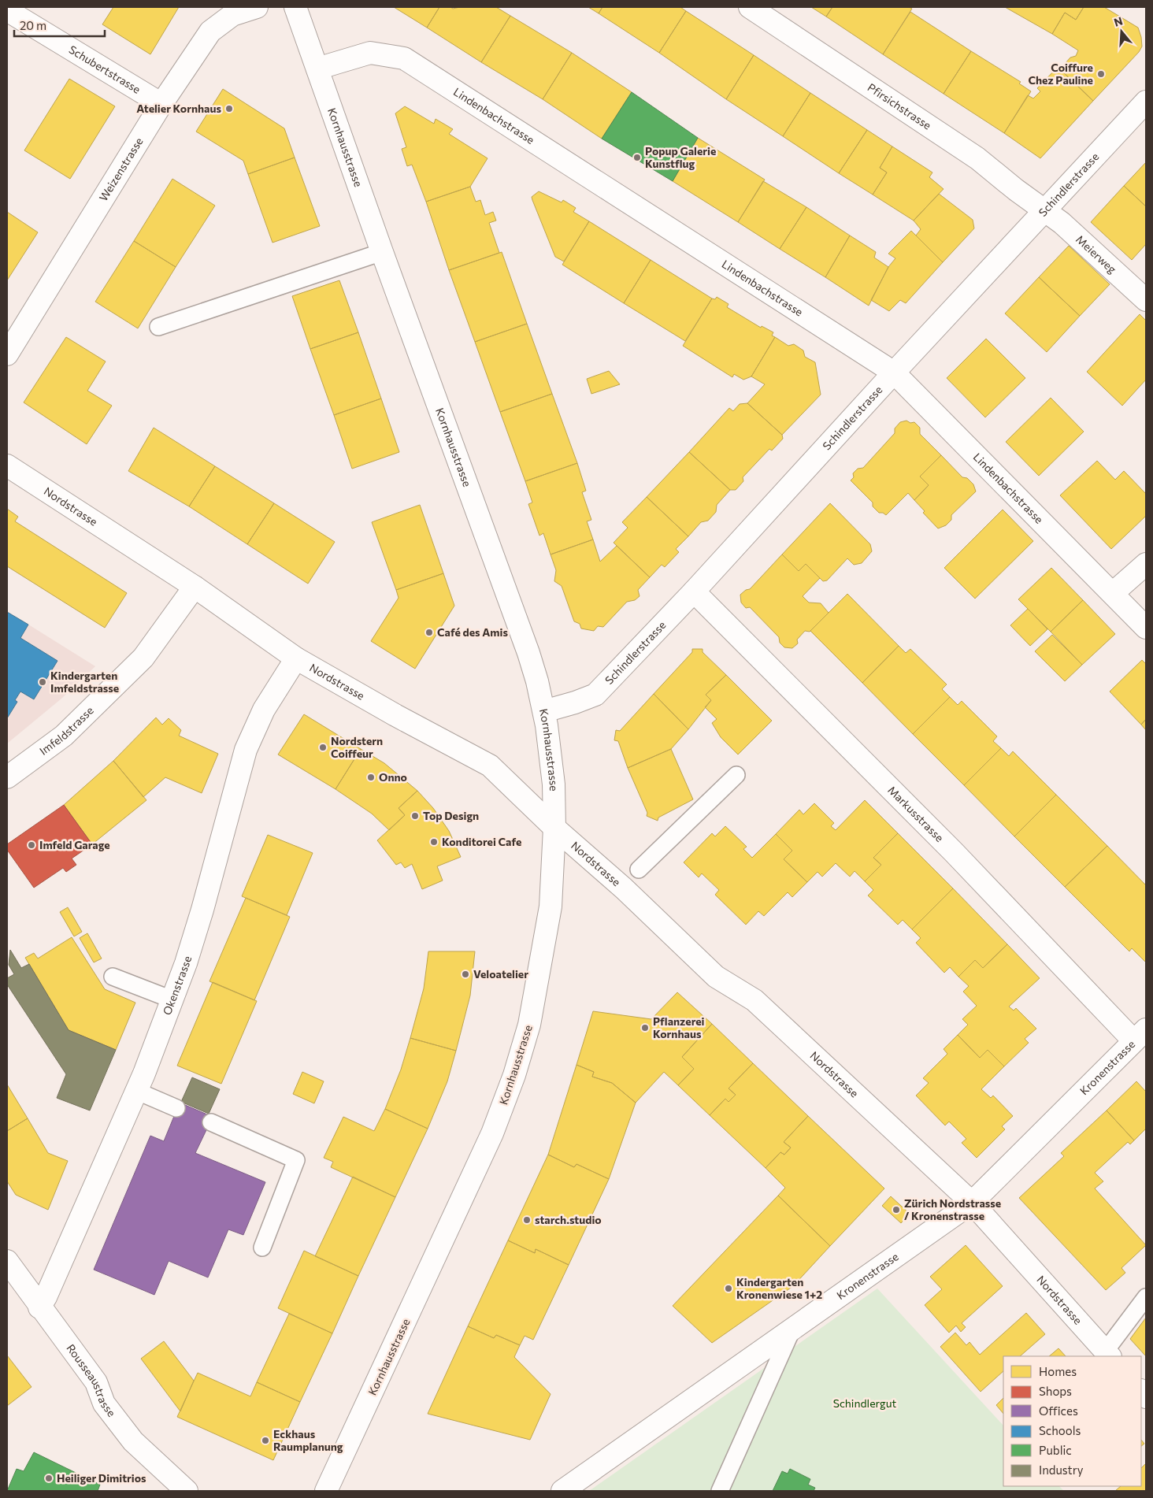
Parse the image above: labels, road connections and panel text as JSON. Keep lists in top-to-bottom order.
{
  "streets": {
    "street": [
      "Schubertstrasse",
      "Pfirsichstrasse",
      "Lindenbachstrasse",
      "Kornhausstrasse",
      "Weizenstrasse",
      "Schindlerstrasse",
      "Meierweg",
      "Nordstrasse",
      "Imfeldstrasse",
      "Markusstrasse",
      "Okenstrasse",
      "Kronenstrasse",
      "Rousseaustrasse"
    ]
  },
  "crossings": [
    ["Schubertstrasse", "Weizenstrasse"],
    ["Pfirsichstrasse", "Schindlerstrasse"],
    ["Pfirsichstrasse", "Meierweg"],
    ["Lindenbachstrasse", "Kornhausstrasse"],
    ["Lindenbachstrasse", "Schindlerstrasse"],
    ["Kornhausstrasse", "Schindlerstrasse"],
    ["Kornhausstrasse", "Nordstrasse"],
    ["Schindlerstrasse", "Meierweg"],
    ["Schindlerstrasse", "Markusstrasse"],
    ["Nordstrasse", "Imfeldstrasse"],
    ["Nordstrasse", "Okenstrasse"],
    ["Nordstrasse", "Kronenstrasse"],
    ["Markusstrasse", "Kronenstrasse"],
    ["Okenstrasse", "Rousseaustrasse"]
  ],
  "parks": ["Schindlergut"],
  "places": [
    "Coiffure Chez Pauline",
    "Atelier Kornhaus",
    "Popup Galerie Kunstflug",
    "Café des Amis",
    "Kindergarten Imfeldstrasse",
    "Nordstern Coiffeur",
    "Onno",
    "Top Design",
    "Konditorei Cafe",
    "Imfeld Garage",
    "Veloatelier",
    "Pflanzerei Kornhaus",
    "Zürich Nordstrasse / Kronenstrasse",
    "starch.studio",
    "Kindergarten Kronenwiese 1+2",
    "Eckhaus Raumplanung",
    "Heiliger Dimitrios"
  ],
  "legend": [
    "Homes",
    "Shops",
    "Offices",
    "Schools",
    "Public",
    "Industry"
  ],
  "scale_bar": "20 m",
  "north": "top"
}
